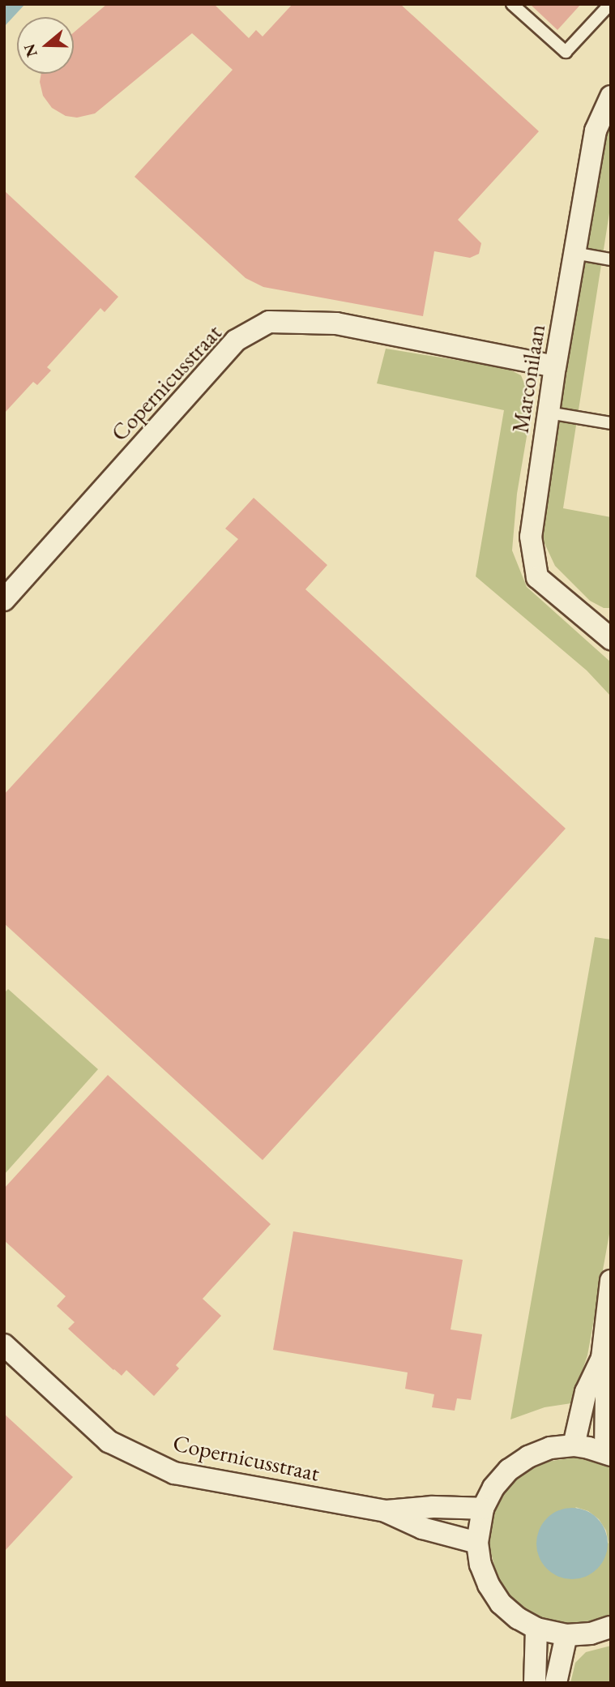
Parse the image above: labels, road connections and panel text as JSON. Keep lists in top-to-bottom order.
{
  "streets": {
    "street": ["Marconilaan", "Copernicusstraat"]
  },
  "crossings": [
    ["Marconilaan", "Copernicusstraat"]
  ],
  "north": "left"
}
